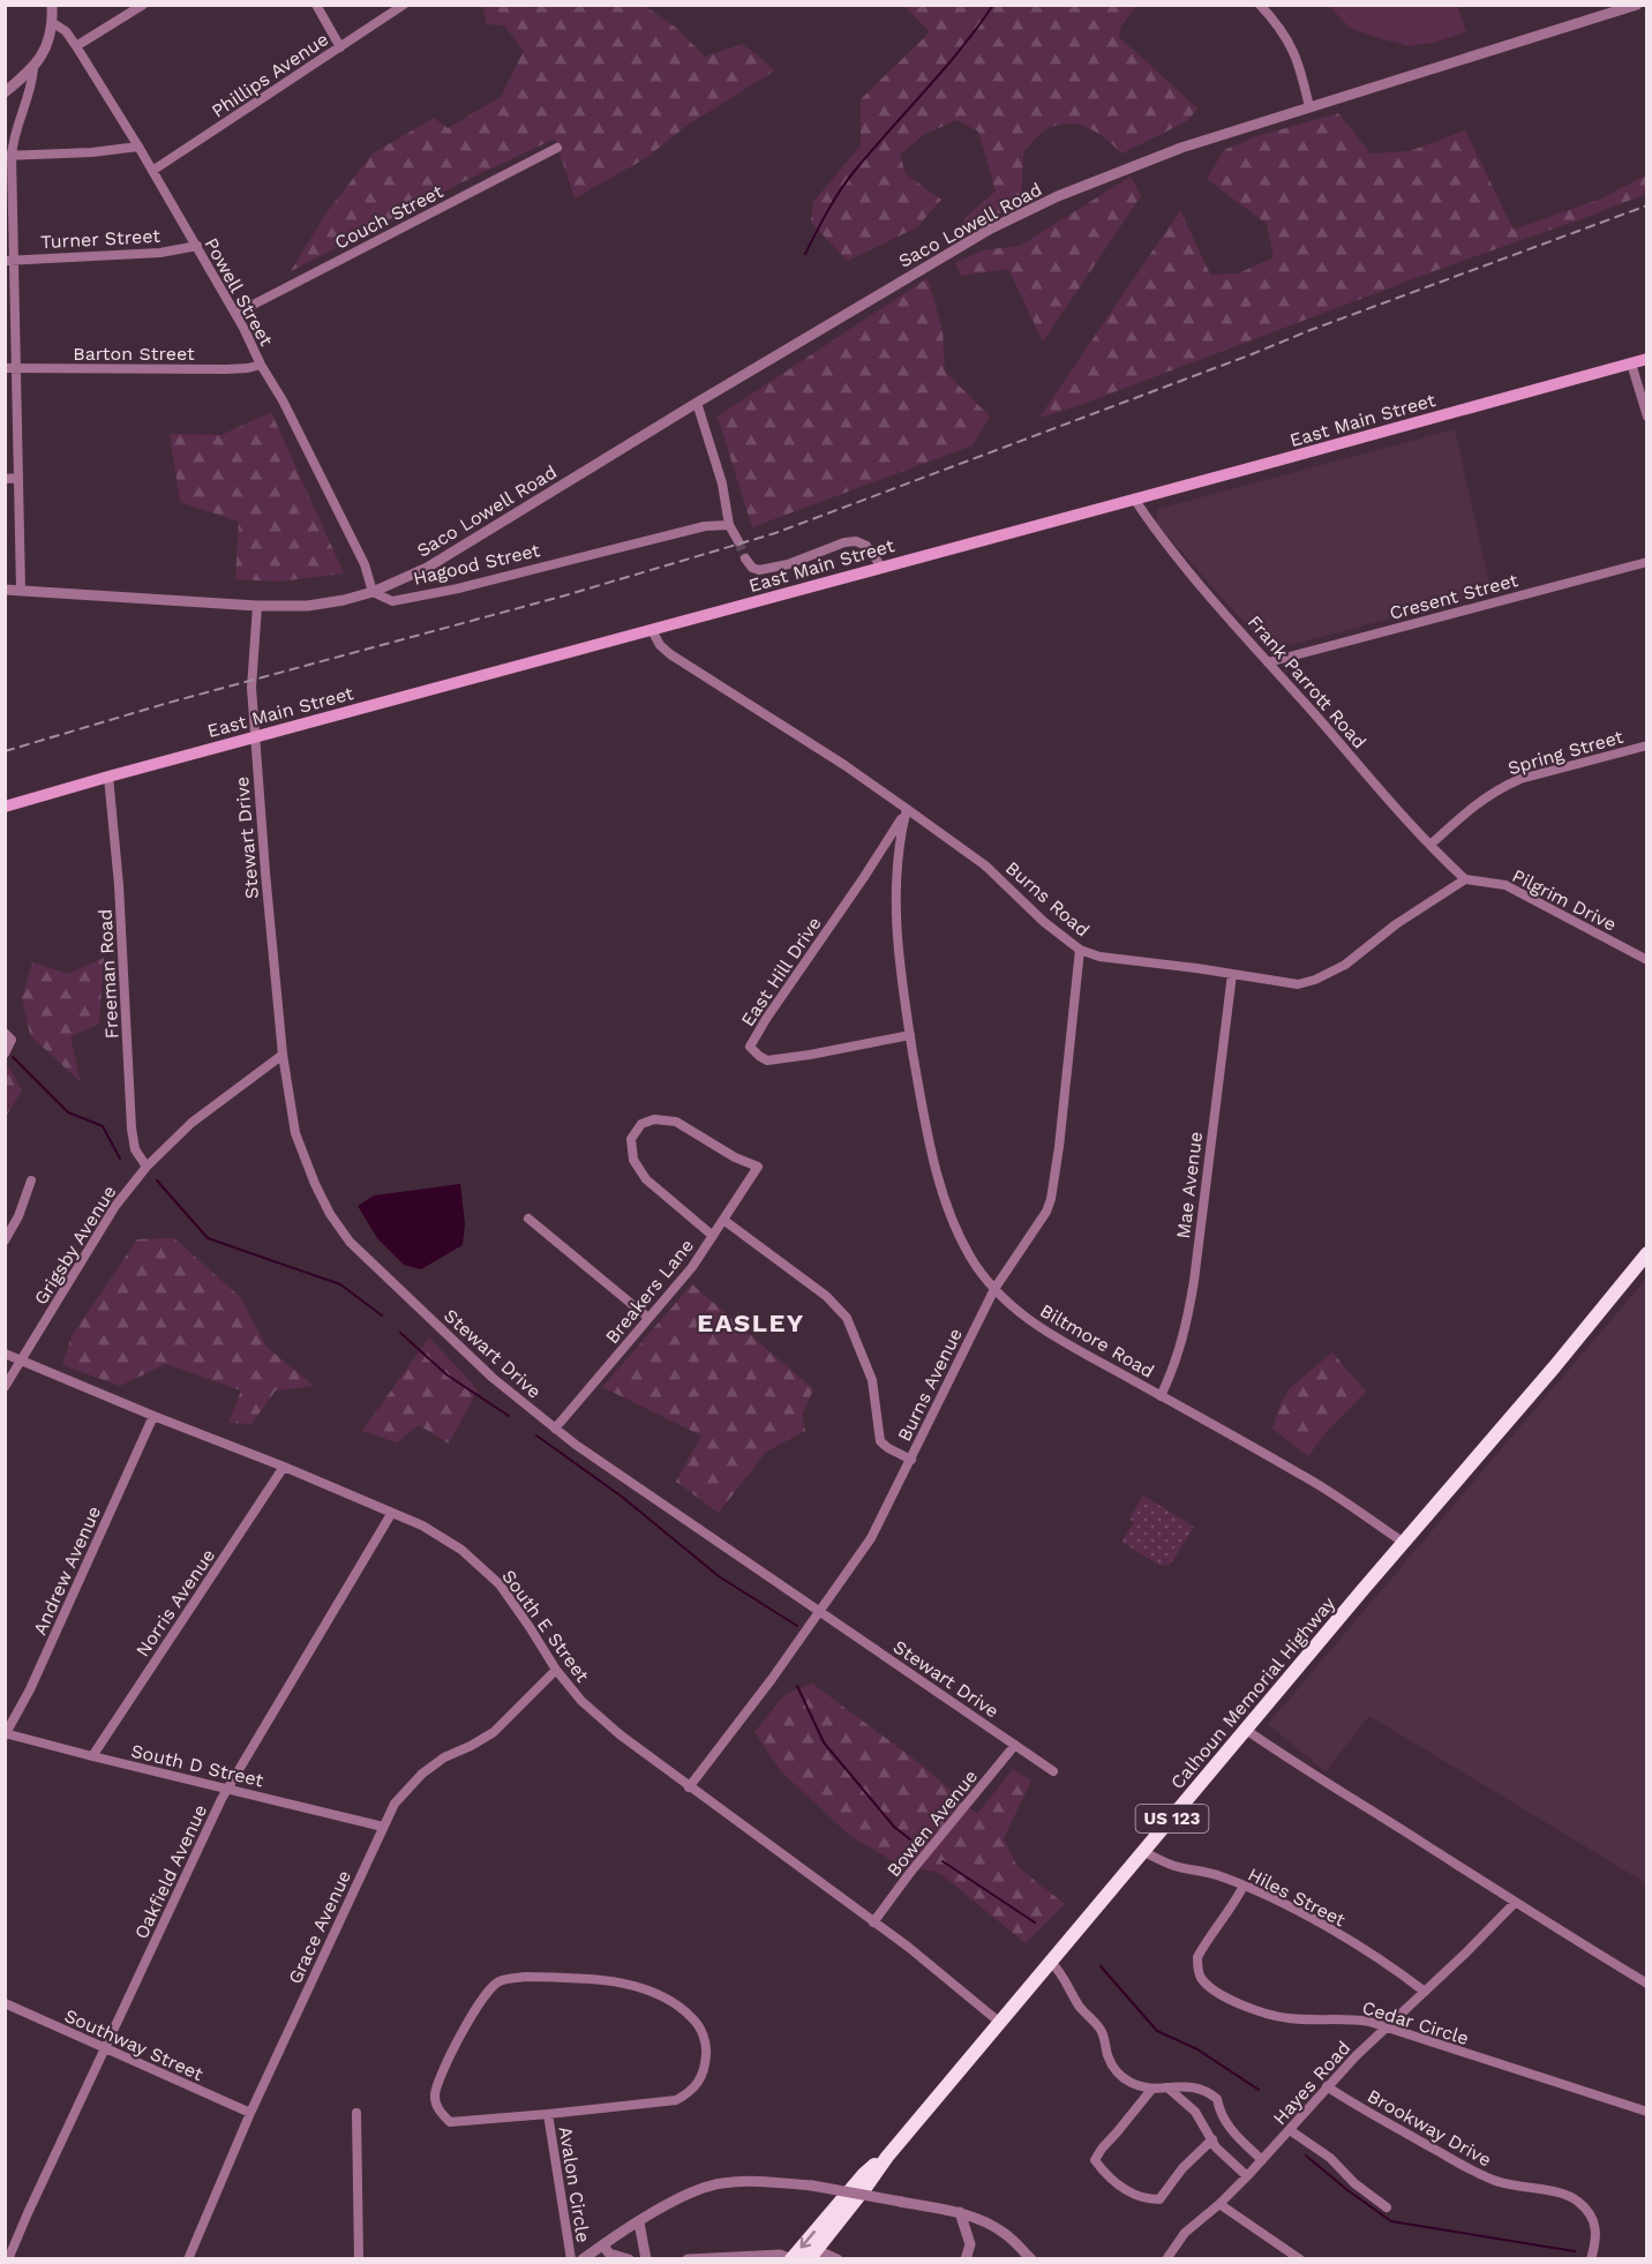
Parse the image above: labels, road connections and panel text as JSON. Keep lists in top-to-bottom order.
{
  "streets": {
    "highway": ["Calhoun Memorial Highway", "US 123"],
    "main road": ["East Main Street"],
    "street": [
      "Phillips Avenue",
      "Couch Street",
      "Saco Lowell Road",
      "Turner Street",
      "Powell Street",
      "Barton Street",
      "Hagood Street",
      "Cresent Street",
      "Frank Parrott Road",
      "Spring Street",
      "Stewart Drive",
      "Burns Road",
      "Pilgrim Drive",
      "East Hill Drive",
      "Freeman Road",
      "Mae Avenue",
      "Grigsby Avenue",
      "Breakers Lane",
      "Biltmore Road",
      "Burns Avenue",
      "Andrew Avenue",
      "Norris Avenue",
      "South E Street",
      "South D Street",
      "Bowen Avenue",
      "Oakfield Avenue",
      "Hiles Street",
      "Grace Avenue",
      "Cedar Circle",
      "Southway Street",
      "Hayes Road",
      "Brookway Drive",
      "Avalon Circle"
    ]
  },
  "crossings": [
    ["Phillips Avenue", "Powell Street"],
    ["Couch Street", "Powell Street"],
    ["Saco Lowell Road", "Powell Street"],
    ["Saco Lowell Road", "Hagood Street"],
    ["Turner Street", "Powell Street"],
    ["Powell Street", "Barton Street"],
    ["Powell Street", "Hagood Street"],
    ["East Main Street", "Frank Parrott Road"],
    ["East Main Street", "Stewart Drive"],
    ["East Main Street", "Burns Road"],
    ["East Main Street", "Freeman Road"],
    ["Hagood Street", "Stewart Drive"],
    ["Cresent Street", "Frank Parrott Road"],
    ["Frank Parrott Road", "Spring Street"],
    ["Frank Parrott Road", "Burns Road"],
    ["Frank Parrott Road", "Pilgrim Drive"],
    ["Stewart Drive", "Grigsby Avenue"],
    ["Stewart Drive", "Breakers Lane"],
    ["Stewart Drive", "Burns Avenue"],
    ["Stewart Drive", "Bowen Avenue"],
    ["Burns Road", "Pilgrim Drive"],
    ["Burns Road", "East Hill Drive"],
    ["Burns Road", "Mae Avenue"],
    ["Burns Road", "Biltmore Road"],
    ["Burns Road", "Burns Avenue"],
    ["East Hill Drive", "Biltmore Road"],
    ["Freeman Road", "Grigsby Avenue"],
    ["Mae Avenue", "Biltmore Road"],
    ["Grigsby Avenue", "South E Street"],
    ["Biltmore Road", "Burns Avenue"],
    ["Biltmore Road", "Calhoun Memorial Highway"],
    ["Burns Avenue", "South E Street"],
    ["Andrew Avenue", "South E Street"],
    ["Andrew Avenue", "South D Street"],
    ["Norris Avenue", "South E Street"],
    ["Norris Avenue", "South D Street"],
    ["South E Street", "Calhoun Memorial Highway"],
    ["South E Street", "Bowen Avenue"],
    ["South E Street", "Oakfield Avenue"],
    ["South E Street", "Grace Avenue"],
    ["Calhoun Memorial Highway", "Hiles Street"],
    ["South D Street", "Oakfield Avenue"],
    ["South D Street", "Grace Avenue"],
    ["Oakfield Avenue", "Southway Street"],
    ["Hiles Street", "Cedar Circle"],
    ["Hiles Street", "Hayes Road"],
    ["Grace Avenue", "Southway Street"],
    ["Cedar Circle", "Hayes Road"],
    ["Hayes Road", "Brookway Drive"]
  ],
  "districts": ["EASLEY"]
}
